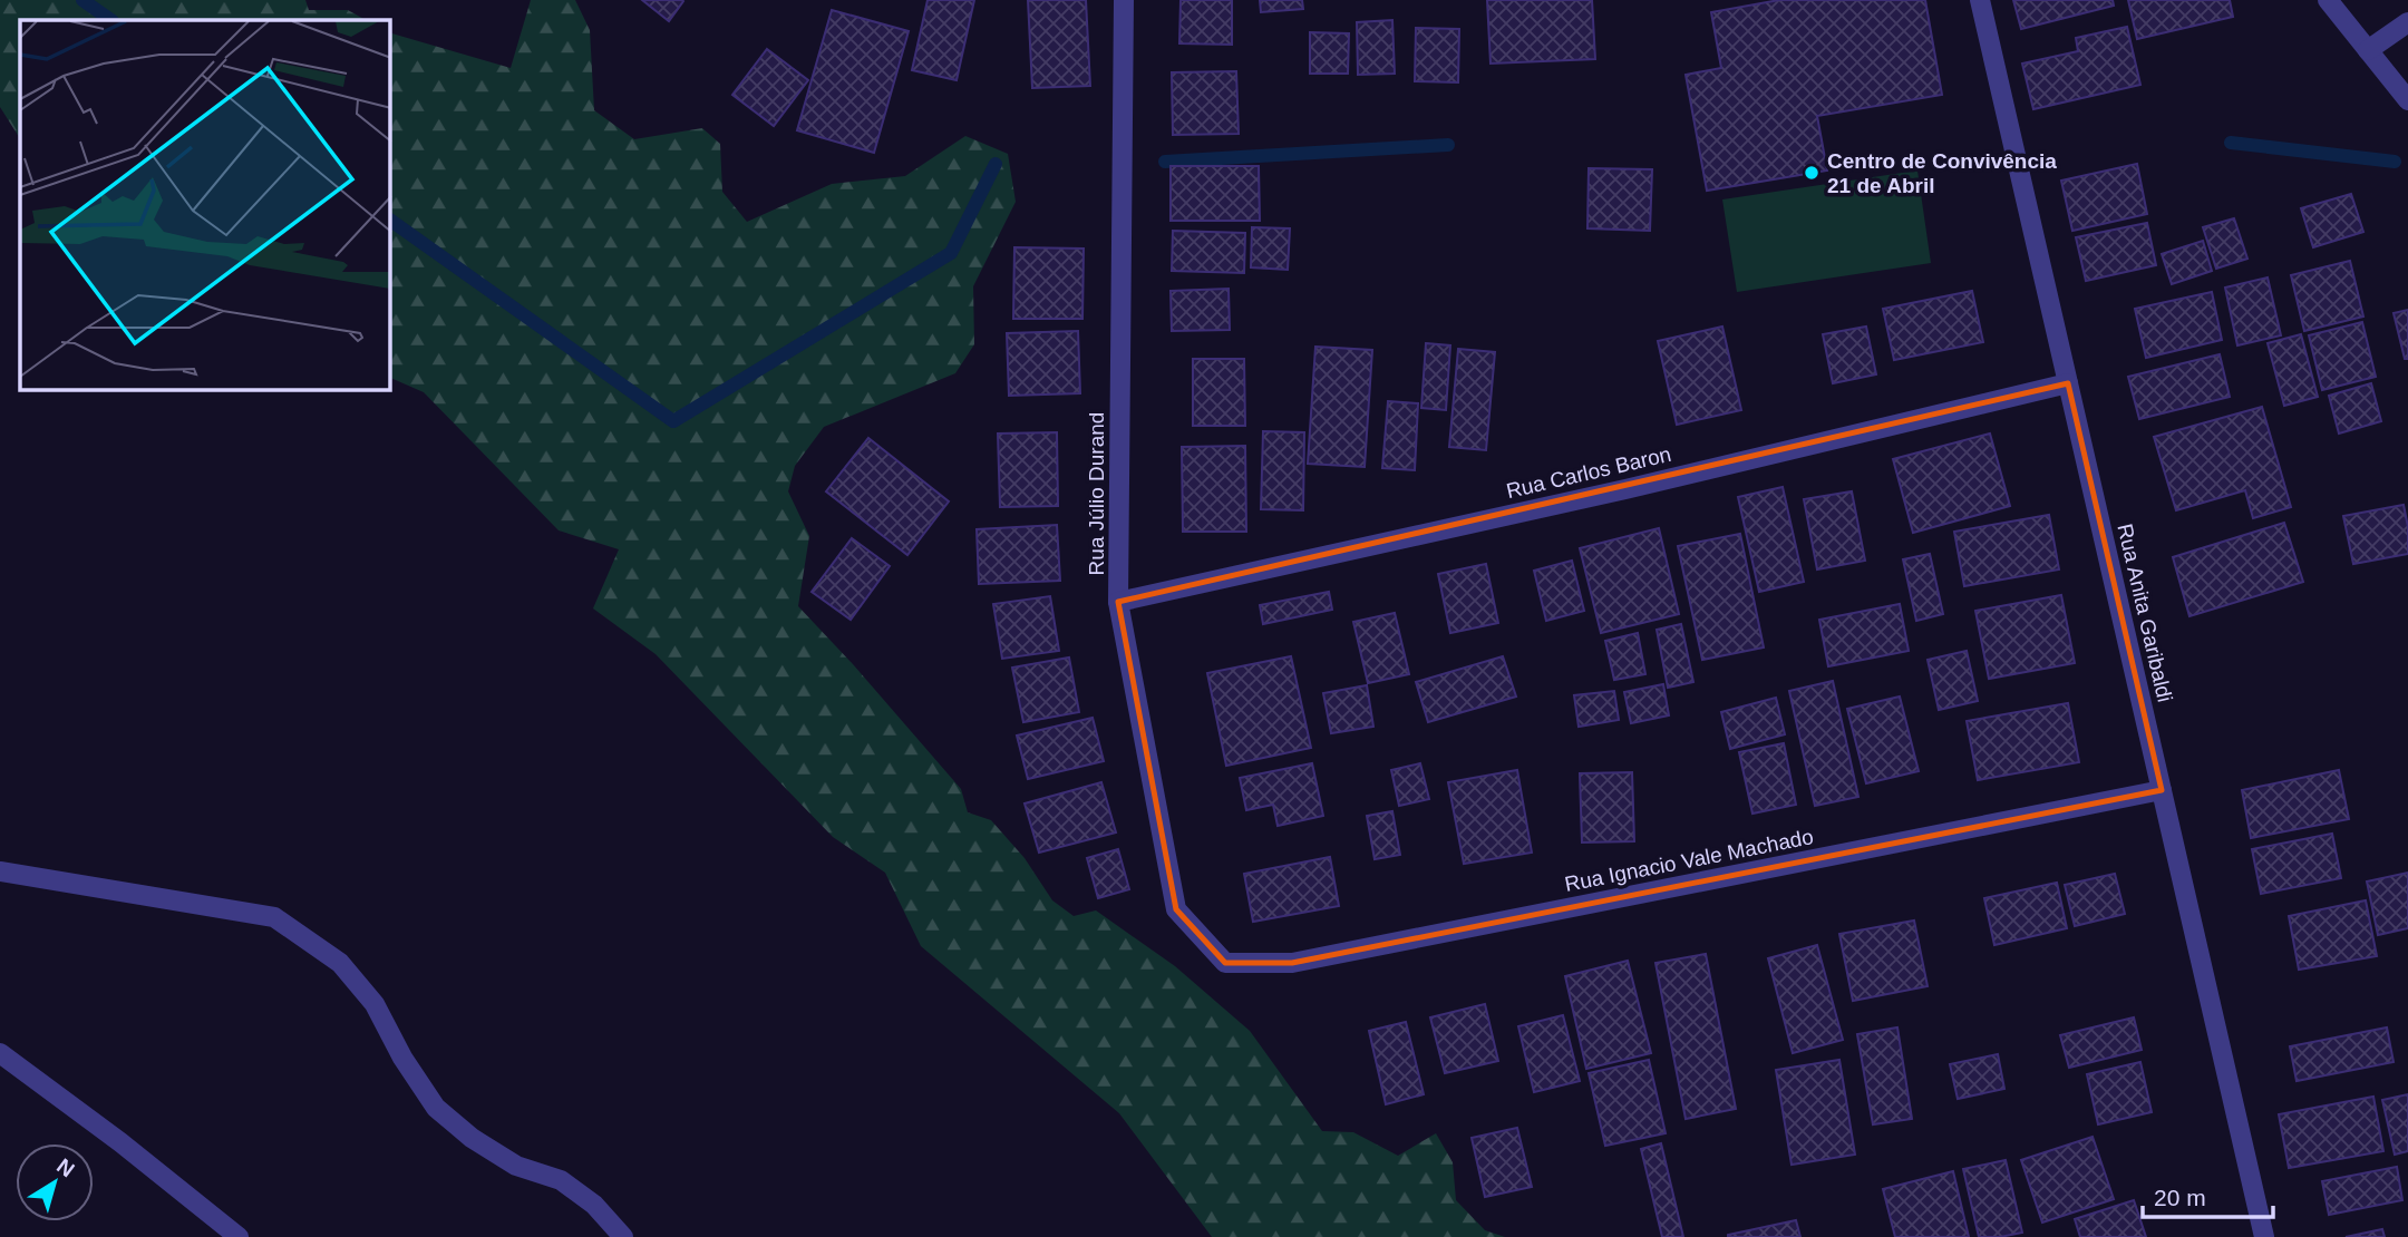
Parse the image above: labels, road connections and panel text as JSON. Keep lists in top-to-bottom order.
{
  "streets": {
    "street": [
      "Rua Carlos Baron",
      "Rua Júlio Durand",
      "Rua Anita Garibaldi",
      "Rua Ignacio Vale Machado"
    ]
  },
  "crossings": [
    ["Rua Carlos Baron", "Rua Júlio Durand"],
    ["Rua Carlos Baron", "Rua Anita Garibaldi"],
    ["Rua Júlio Durand", "Rua Ignacio Vale Machado"],
    ["Rua Anita Garibaldi", "Rua Ignacio Vale Machado"]
  ],
  "places": ["Centro de Convivência 21 de Abril"],
  "scale_bar": "20 m",
  "north": "top right"
}
